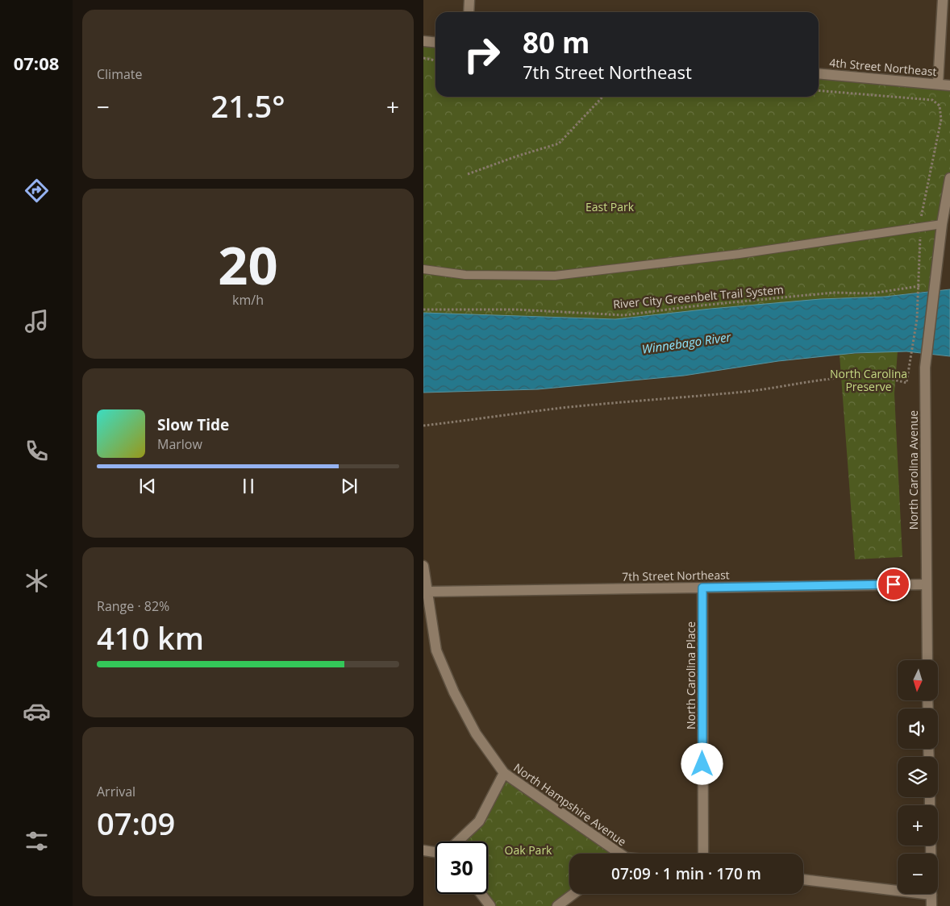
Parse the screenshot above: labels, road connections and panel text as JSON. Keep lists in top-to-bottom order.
{
  "streets": {
    "street": [
      "4th Street Northeast",
      "North Carolina Avenue",
      "7th Street Northeast",
      "North Carolina Place",
      "North Hampshire Avenue"
    ],
    "path": ["River City Greenbelt Trail System"]
  },
  "crossings": [
    ["River City Greenbelt Trail System", "North Carolina Avenue"],
    ["North Carolina Avenue", "7th Street Northeast"],
    ["7th Street Northeast", "North Carolina Place"],
    ["7th Street Northeast", "North Hampshire Avenue"]
  ],
  "water": ["Winnebago River"],
  "parks": ["East Park", "North Carolina Preserve", "Oak Park"],
  "north": "bottom",
  "page": {
    "tabs": "07:08",
    "tile": [
      "Climate",
      ["20", "km/h"],
      ["Range · 82%", "410 km"],
      ["Arrival", "07:09"]
    ],
    "turn": ["80 m", "7th Street Northeast"],
    "heat": ["−", "21.5°", "+"],
    "song": ["Slow Tide", "Marlow"],
    "map_buttons": ["+", "−"],
    "limit": "30",
    "trip": "07:09 · 1 min · 170 m"
  }
}
